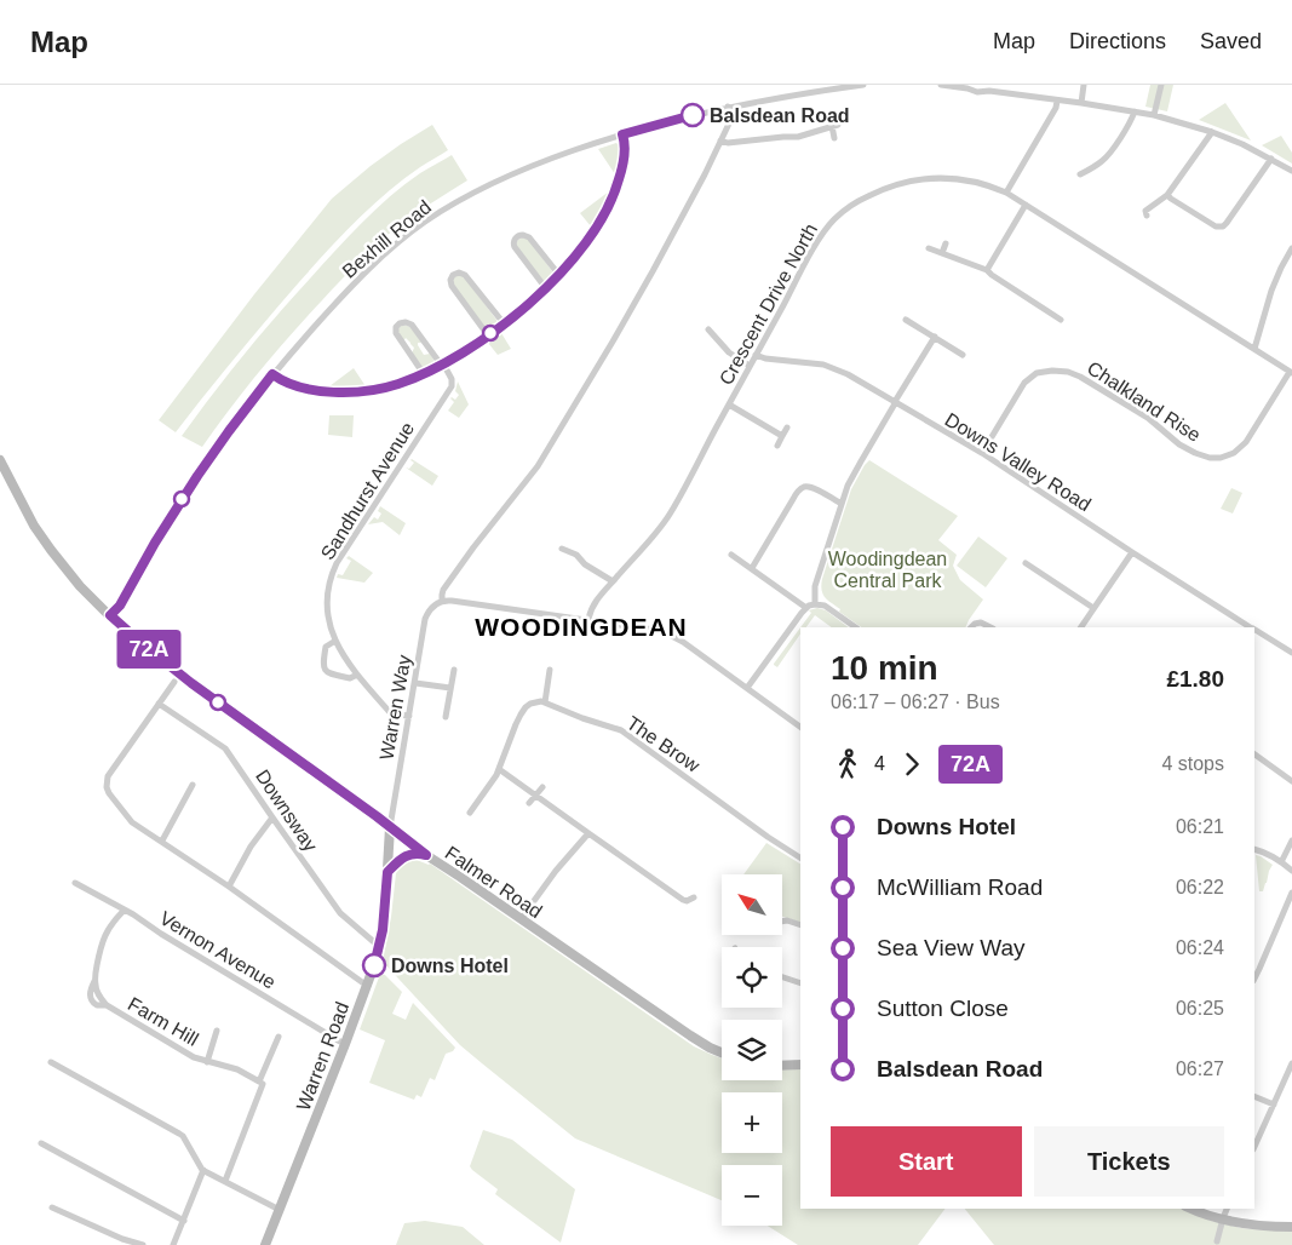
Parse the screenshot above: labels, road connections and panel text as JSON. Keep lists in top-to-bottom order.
{
  "streets": {
    "main road": ["Falmer Road", "Warren Road"],
    "street": [
      "Bexhill Road",
      "Crescent Drive North",
      "Chalkland Rise",
      "Downs Valley Road",
      "Sandhurst Avenue",
      "Warren Way",
      "The Brow",
      "Downsway",
      "Vernon Avenue",
      "Farm Hill"
    ]
  },
  "crossings": [
    ["Bexhill Road", "Falmer Road"],
    ["Crescent Drive North", "Chalkland Rise"],
    ["Crescent Drive North", "Downs Valley Road"],
    ["Chalkland Rise", "Downs Valley Road"],
    ["Sandhurst Avenue", "Warren Way"],
    ["Warren Way", "Falmer Road"],
    ["Warren Way", "Warren Road"],
    ["Downsway", "Warren Road"],
    ["Falmer Road", "Warren Road"],
    ["Vernon Avenue", "Farm Hill"],
    ["Vernon Avenue", "Warren Road"]
  ],
  "districts": ["WOODINGDEAN"],
  "parks": ["Woodingdean Central Park"],
  "places": ["Balsdean Road", "Downs Hotel"],
  "lines": ["bus line 72A"],
  "north": "top left",
  "page": {
    "header": "Map",
    "nav": ["Map", "Directions", "Saved"],
    "on_map": "72A",
    "heading": ["10 min", "06:17 – 06:27 · Bus", "£1.80"],
    "legs": ["4", "72A", "4 stops"],
    "list": [
      {
        "name": "Downs Hotel",
        "value": "06:21"
      },
      {
        "name": "McWilliam Road",
        "value": "06:22"
      },
      {
        "name": "Sea View Way",
        "value": "06:24"
      },
      {
        "name": "Sutton Close",
        "value": "06:25"
      },
      {
        "name": "Balsdean Road",
        "value": "06:27"
      }
    ],
    "map_buttons": ["+", "−"],
    "buttons": ["Start", "Tickets"]
  }
}
